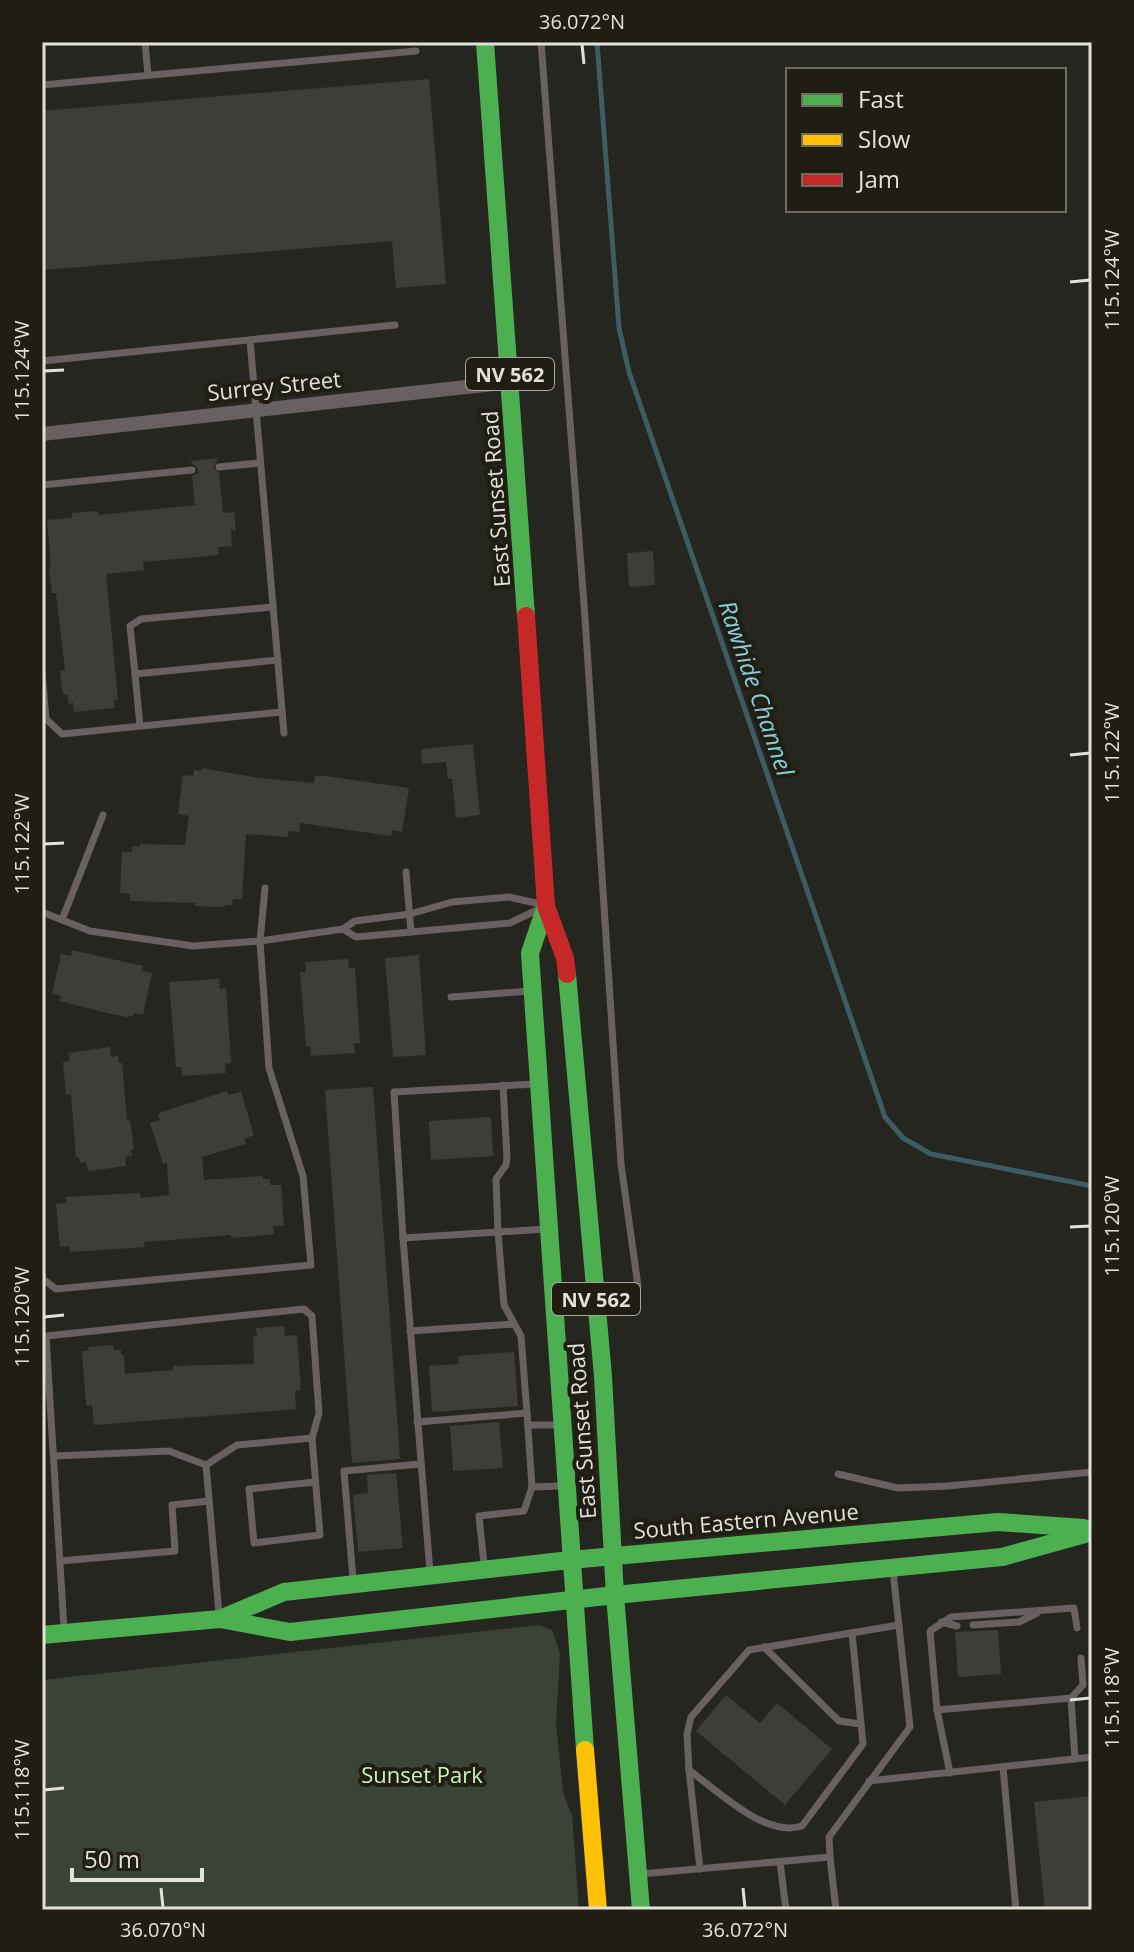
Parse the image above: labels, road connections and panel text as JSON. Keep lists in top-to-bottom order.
{
  "streets": {
    "main road": ["NV 562", "East Sunset Road", "South Eastern Avenue"],
    "street": ["Surrey Street"]
  },
  "crossings": [
    ["Surrey Street", "East Sunset Road"],
    ["East Sunset Road", "South Eastern Avenue"]
  ],
  "water": ["Rawhide Channel"],
  "parks": ["Sunset Park"],
  "legend": ["Fast", "Slow", "Jam"],
  "scale_bar": "50 m",
  "coordinates": [
    "36.072°N",
    "115.124°W",
    "115.122°W",
    "115.120°W",
    "115.118°W",
    "36.070°N"
  ]
}
